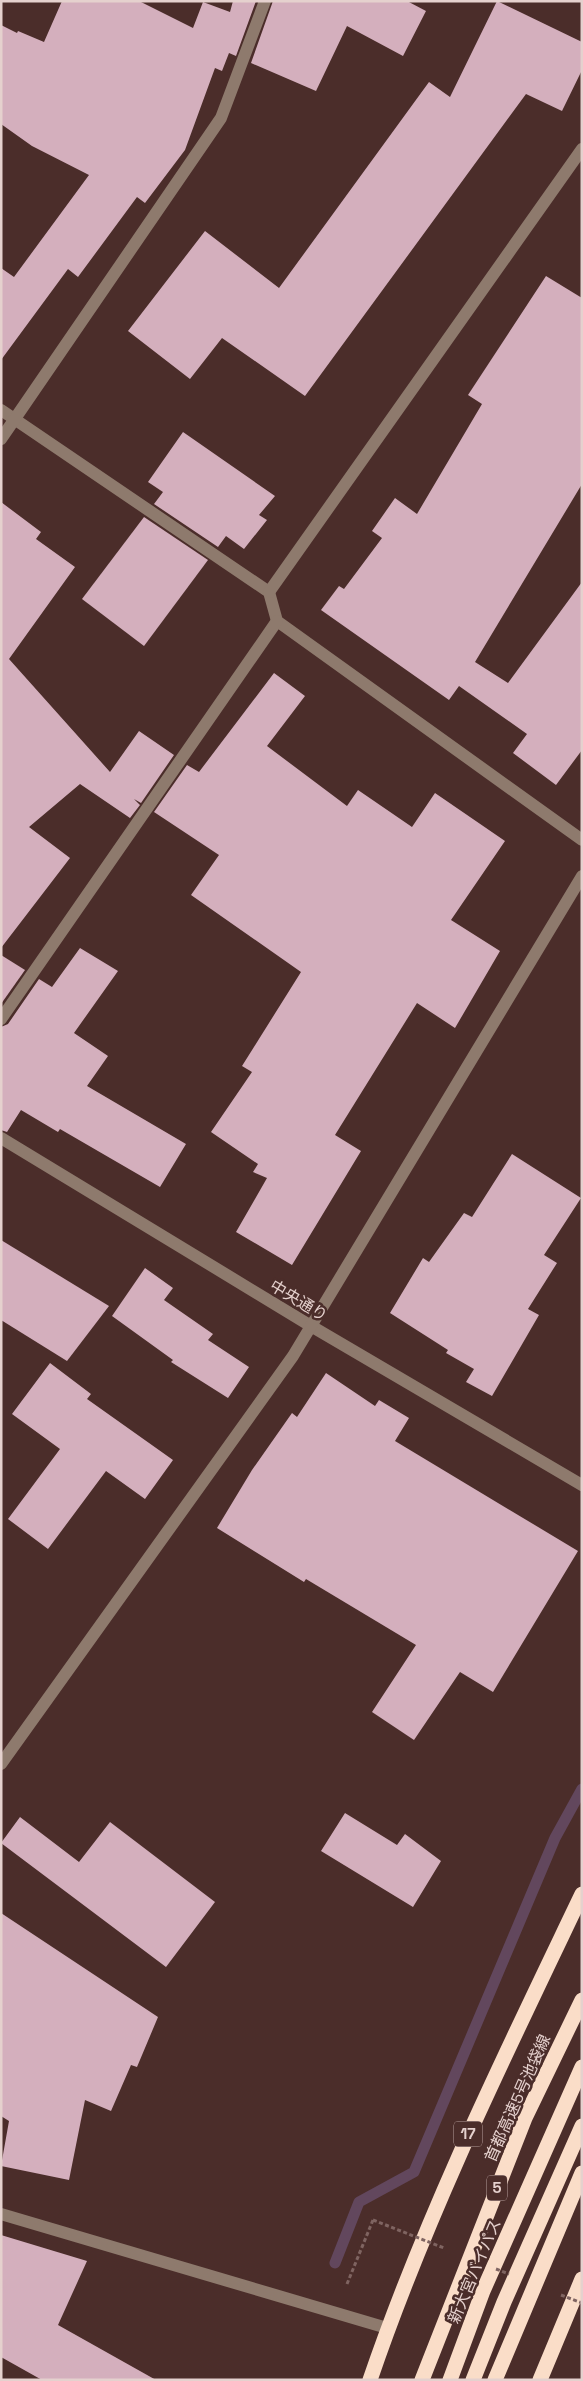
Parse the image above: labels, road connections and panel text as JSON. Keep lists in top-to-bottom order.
{
  "streets": {
    "highway": [
      "首都高速5号池袋線",
      "17",
      "5",
      "新大宮バイパス"
    ],
    "street": ["中央通り"]
  }
}
